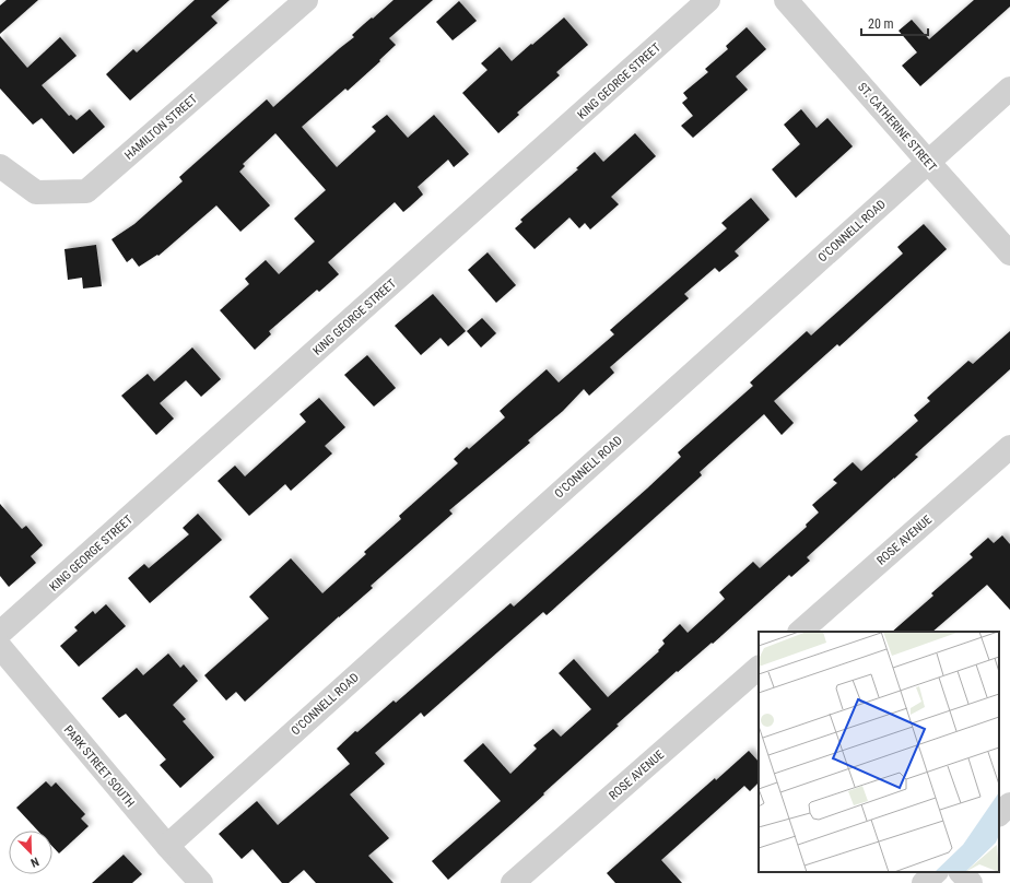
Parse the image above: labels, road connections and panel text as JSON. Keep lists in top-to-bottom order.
{
  "streets": {
    "street": [
      "KING GEORGE STREET",
      "HAMILTON STREET",
      "ST. CATHERINE STREET",
      "O'CONNELL ROAD",
      "ROSE AVENUE",
      "PARK STREET SOUTH"
    ]
  },
  "crossings": [
    ["ST. CATHERINE STREET", "O'CONNELL ROAD"],
    ["O'CONNELL ROAD", "PARK STREET SOUTH"]
  ],
  "scale_bar": "20 m",
  "north": "bottom right"
}
